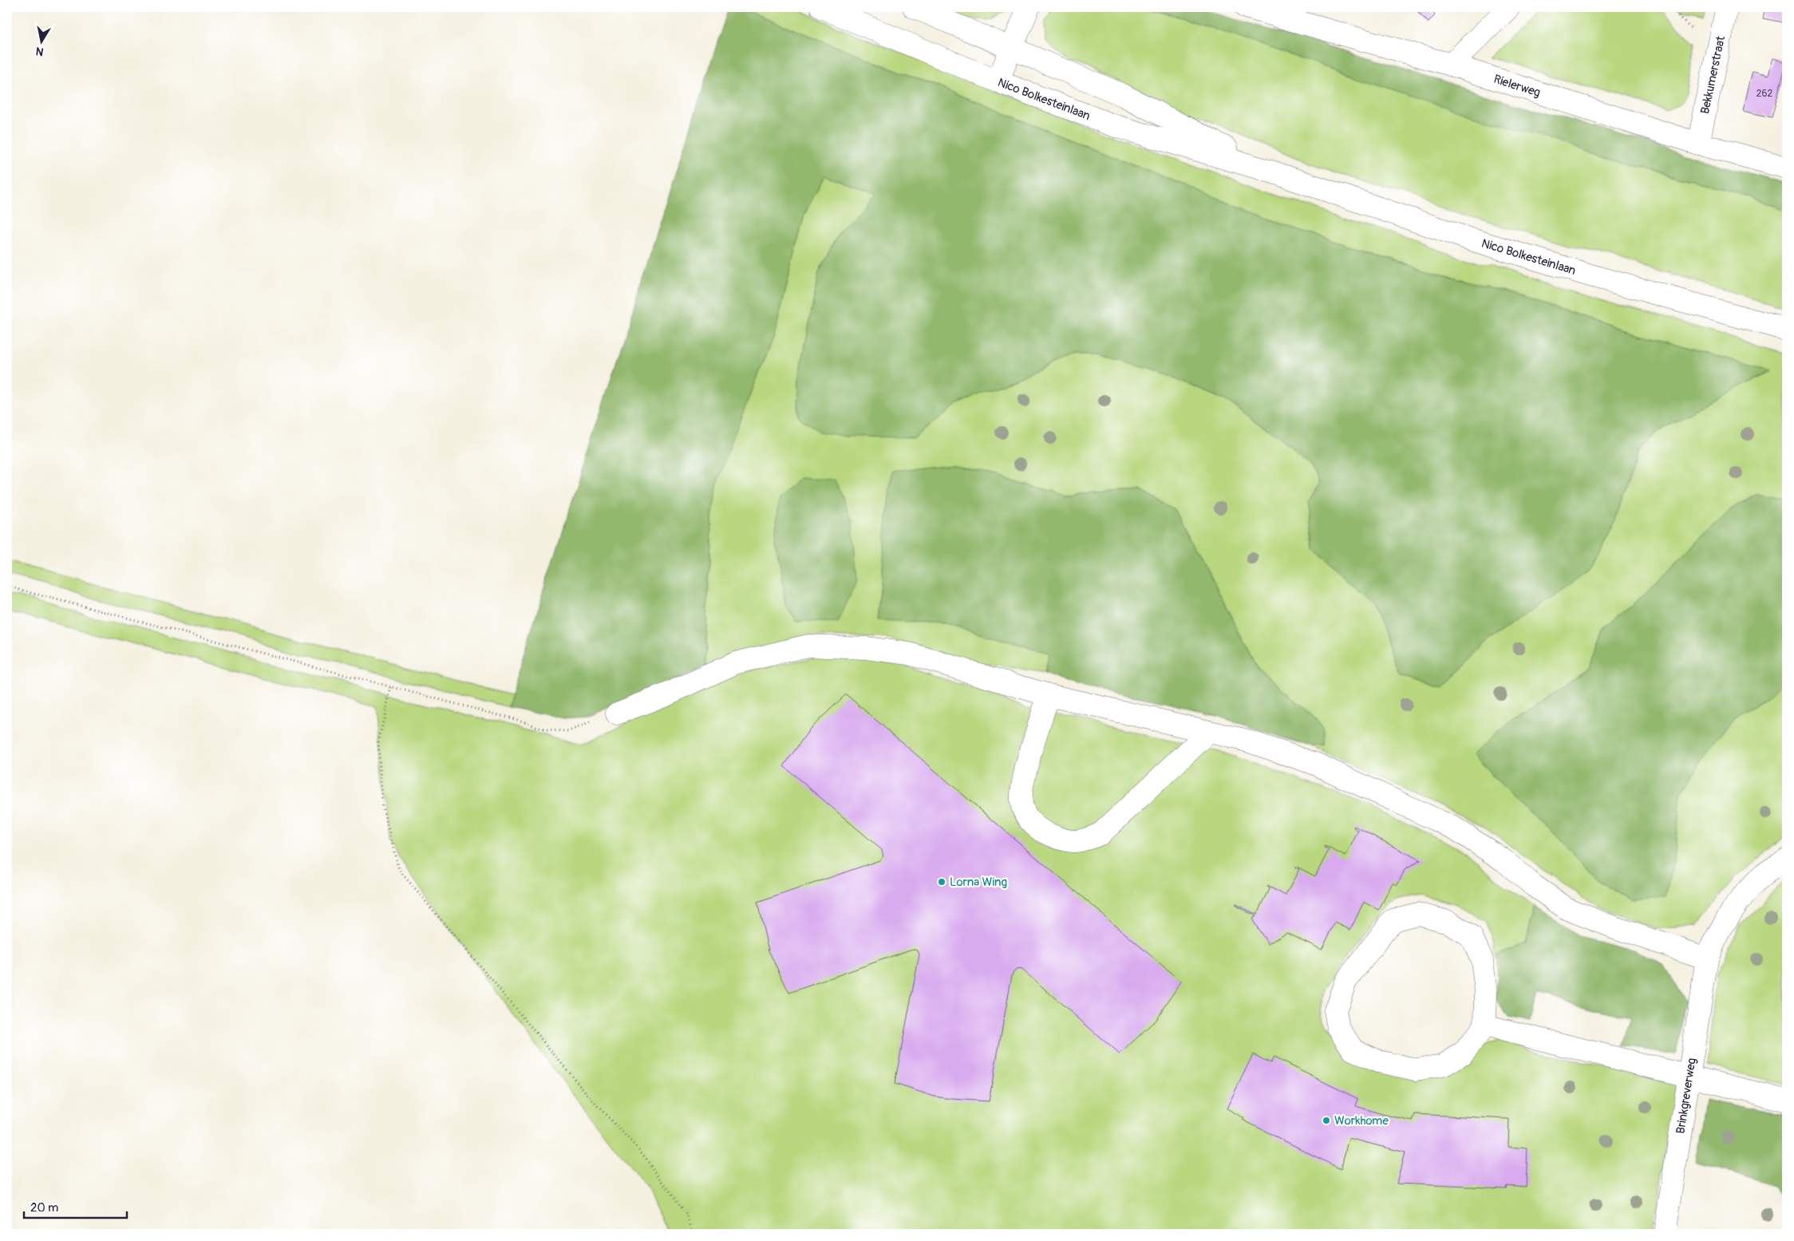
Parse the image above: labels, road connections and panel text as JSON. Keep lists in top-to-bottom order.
{
  "streets": {
    "street": [
      "Bekkumerstraat",
      "Rielerweg",
      "Nico Bolkesteinlaan",
      "Brinkgreverweg"
    ]
  },
  "crossings": [
    ["Bekkumerstraat", "Rielerweg"]
  ],
  "places": ["Lorna Wing", "Workhome"],
  "house_numbers": ["262"],
  "scale_bar": "20 m",
  "north": "bottom"
}
